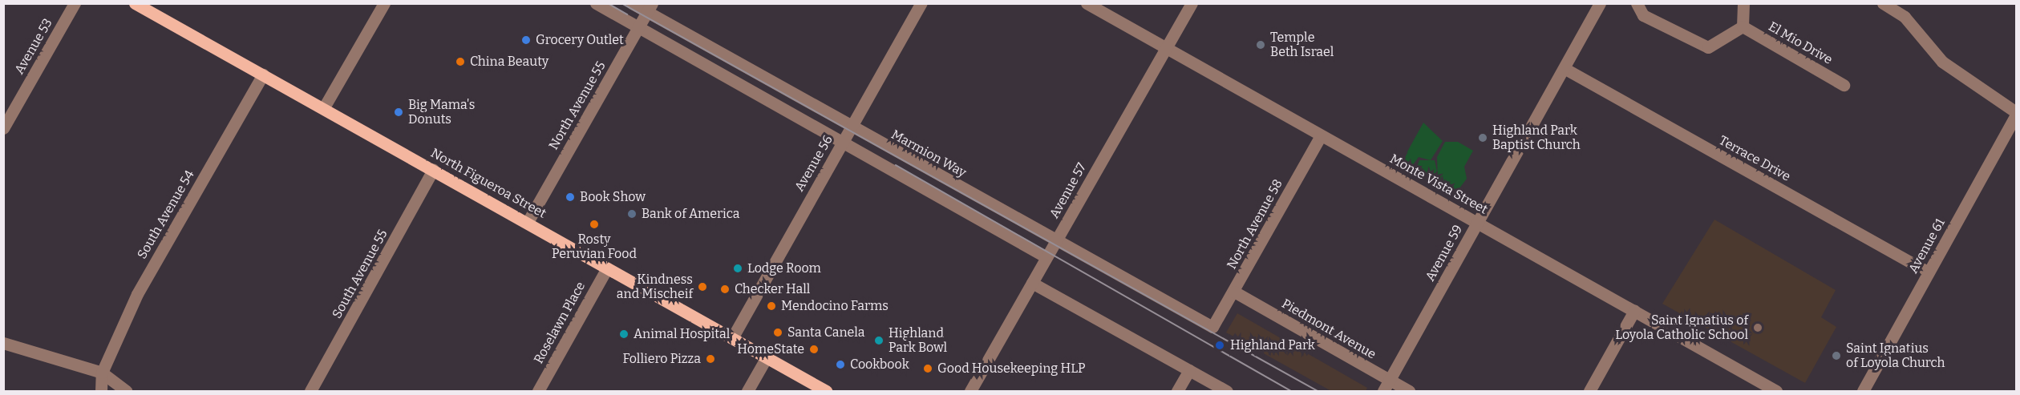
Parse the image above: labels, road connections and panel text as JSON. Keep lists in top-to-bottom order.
{
  "streets": {
    "main road": ["North Figueroa Street"],
    "street": [
      "El Mio Drive",
      "Avenue 53",
      "North Avenue 55",
      "Marmion Way",
      "Terrace Drive",
      "Avenue 56",
      "Monte Vista Street",
      "Avenue 57",
      "South Avenue 54",
      "North Avenue 58",
      "Avenue 61",
      "Avenue 59",
      "South Avenue 55",
      "Roselawn Place",
      "Piedmont Avenue"
    ]
  },
  "crossings": [
    ["North Avenue 55", "Marmion Way"],
    ["North Avenue 55", "North Figueroa Street"],
    ["Marmion Way", "Avenue 56"],
    ["Marmion Way", "Avenue 57"],
    ["Marmion Way", "North Avenue 58"],
    ["Terrace Drive", "Avenue 61"],
    ["Terrace Drive", "Avenue 59"],
    ["Avenue 56", "North Figueroa Street"],
    ["North Figueroa Street", "South Avenue 54"],
    ["North Figueroa Street", "South Avenue 55"],
    ["North Figueroa Street", "Roselawn Place"],
    ["Monte Vista Street", "Avenue 57"],
    ["Monte Vista Street", "North Avenue 58"],
    ["Monte Vista Street", "Avenue 59"],
    ["North Avenue 58", "Piedmont Avenue"],
    ["Avenue 59", "Piedmont Avenue"]
  ],
  "places": [
    "Grocery Outlet",
    "Temple Beth Israel",
    "China Beauty",
    "Big Mama's Donuts",
    "Highland Park Baptist Church",
    "Book Show",
    "Bank of America",
    "Rosty Peruvian Food",
    "Lodge Room",
    "Kindness and Mischeif",
    "Checker Hall",
    "Mendocino Farms",
    "Saint Ignatius of Loyola Catholic School",
    "Santa Canela",
    "Animal Hospital",
    "Highland Park Bowl",
    "Highland Park",
    "HomeState",
    "Saint Ignatius of Loyola Church",
    "Folliero Pizza",
    "Cookbook",
    "Good Housekeeping HLP"
  ]
}
